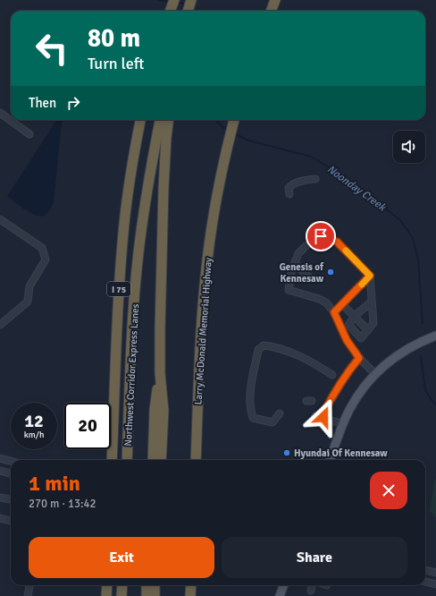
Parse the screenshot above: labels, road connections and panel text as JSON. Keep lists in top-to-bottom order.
{
  "streets": {
    "highway": ["I 75", "Larry McDonald Memorial Highway", "Northwest Corridor Express Lanes"]
  },
  "water": ["Noonday Creek"],
  "places": ["Genesis of Kennesaw", "Hyundai Of Kennesaw"],
  "page": {
    "turn": ["80 m", "Turn left"],
    "then": "Then",
    "speed": "12 km/h",
    "limit": "20",
    "heading": ["1 min", "270 m · 13:42"],
    "buttons": ["Exit", "Share"]
  }
}
